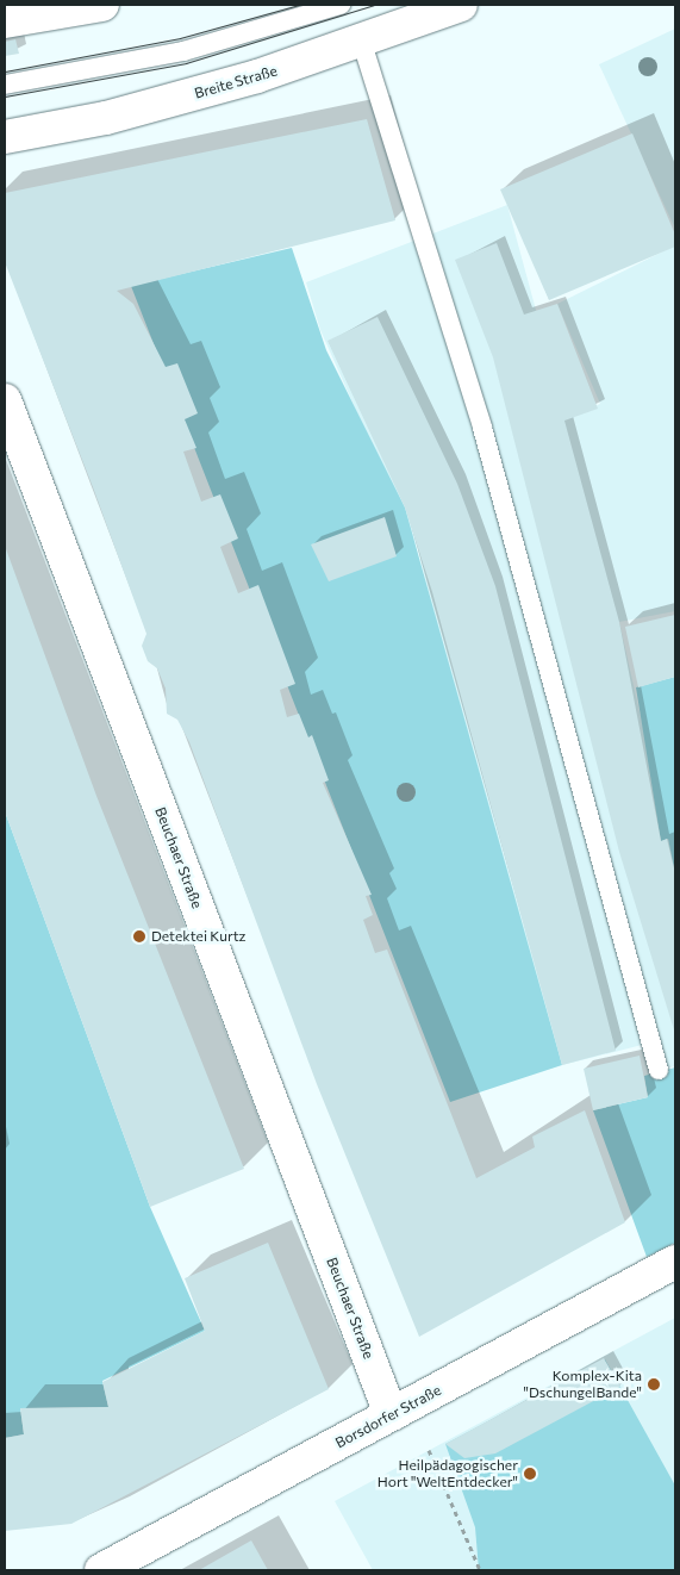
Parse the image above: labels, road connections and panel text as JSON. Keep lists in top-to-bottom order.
{
  "streets": {
    "street": ["Breite Straße", "Beuchaer Straße", "Borsdorfer Straße"]
  },
  "crossings": [
    ["Beuchaer Straße", "Borsdorfer Straße"]
  ],
  "places": ["Detektei Kurtz", "Komplex-Kita \"DschungelBande\"", "Heilpädagogischer Hort \"WeltEntdecker\""]
}
